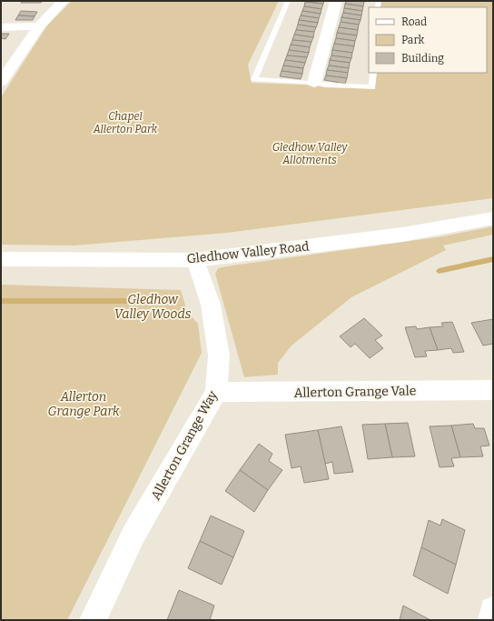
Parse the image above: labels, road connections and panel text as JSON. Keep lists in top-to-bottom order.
{
  "streets": {
    "street": ["Gledhow Valley Road", "Allerton Grange Vale", "Allerton Grange Way"]
  },
  "crossings": [
    ["Gledhow Valley Road", "Allerton Grange Way"],
    ["Allerton Grange Vale", "Allerton Grange Way"]
  ],
  "parks": [
    "Chapel Allerton Park",
    "Gledhow Valley Allotments",
    "Gledhow Valley Woods",
    "Allerton Grange Park"
  ],
  "legend": ["Road", "Park", "Building"]
}
